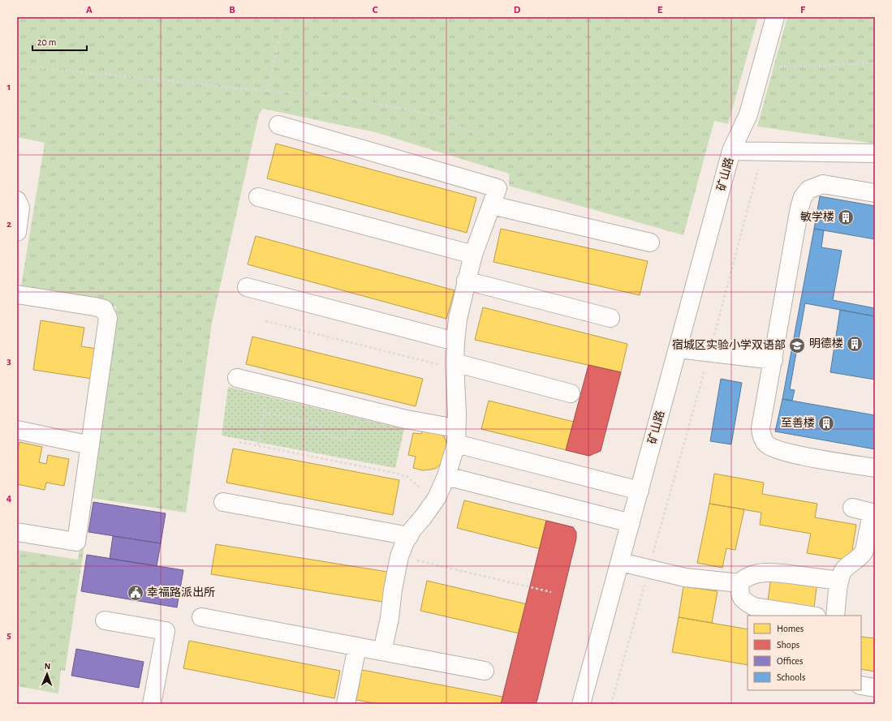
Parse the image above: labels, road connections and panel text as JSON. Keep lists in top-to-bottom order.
{
  "streets": {
    "street": ["矿山路"]
  },
  "places": {
    "building": ["敏学楼", "明德楼", "至善楼"],
    "school or university": ["宿城区实验小学双语部"],
    "public building": ["幸福路派出所"]
  },
  "legend": [
    "Homes",
    "Shops",
    "Offices",
    "Schools"
  ],
  "scale_bar": "20 m",
  "north": "top",
  "grid": {
    "columns": [
      "A",
      "B",
      "C",
      "D",
      "E",
      "F"
    ],
    "rows": [
      "1",
      "2",
      "3",
      "4",
      "5"
    ]
  }
}
